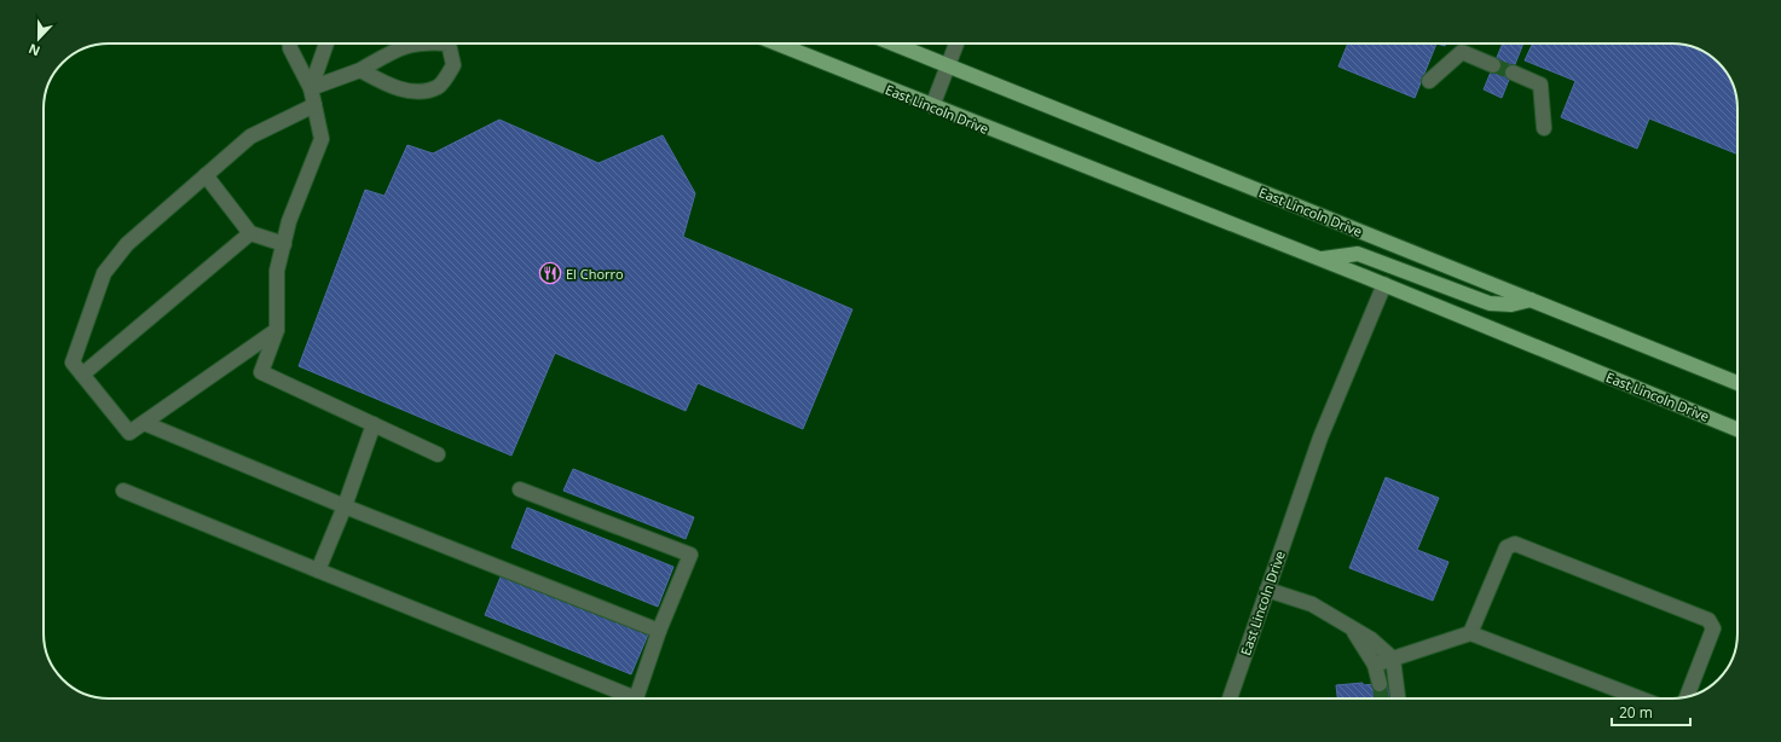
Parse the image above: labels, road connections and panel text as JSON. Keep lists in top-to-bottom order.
{
  "streets": {
    "main road": ["East Lincoln Drive"]
  },
  "places": {
    "restaurant": ["El Chorro"]
  },
  "scale_bar": "20 m",
  "north": "bottom"
}
